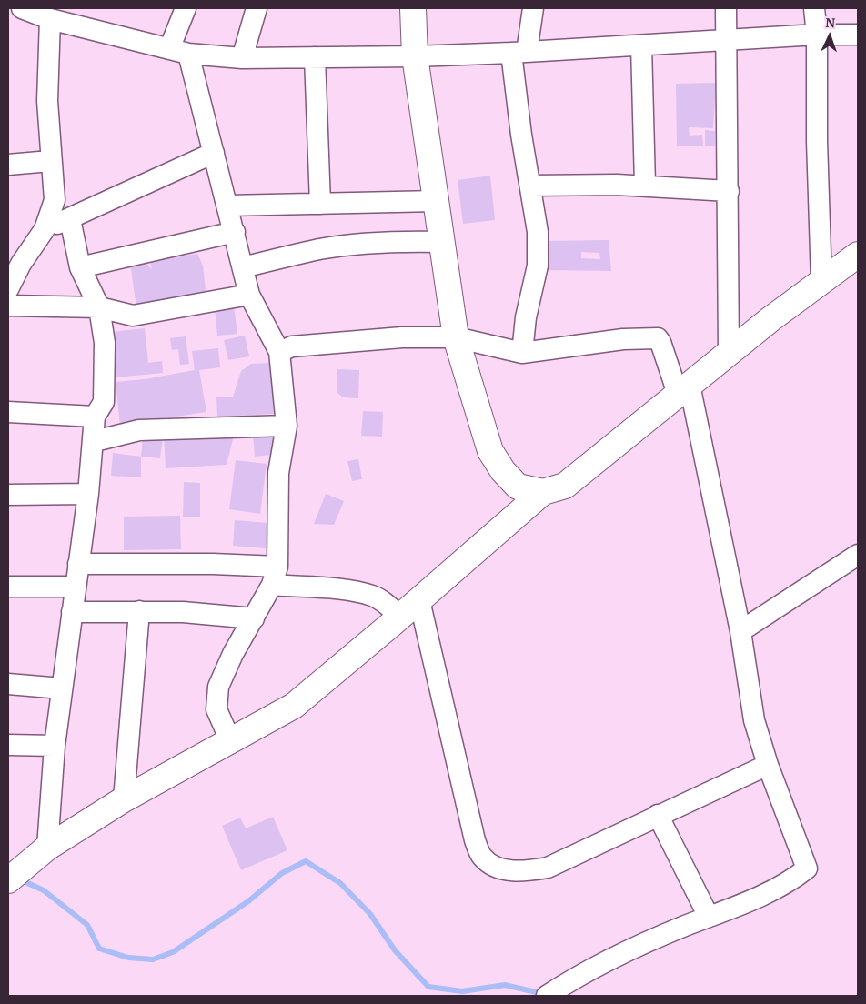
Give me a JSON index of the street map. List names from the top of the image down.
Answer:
{
  "north": "top"
}
